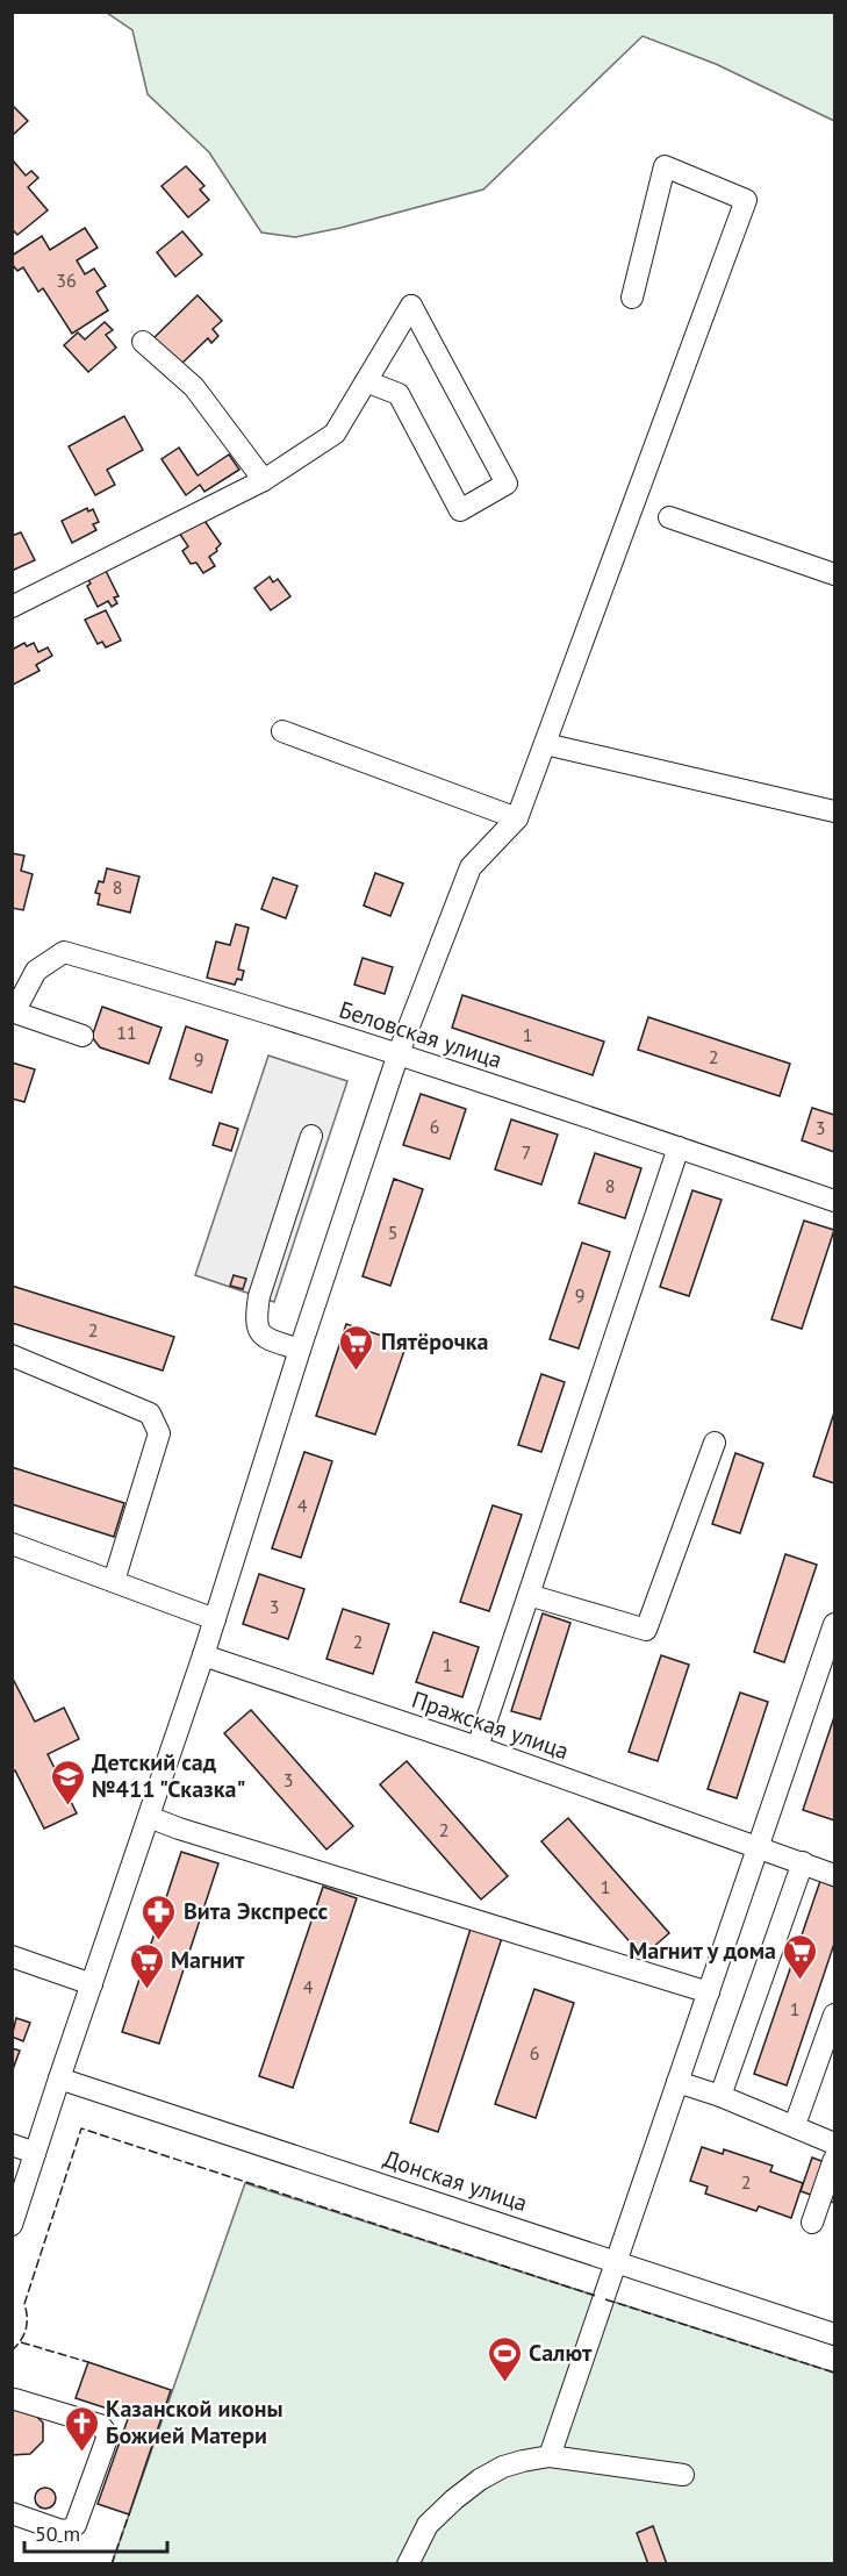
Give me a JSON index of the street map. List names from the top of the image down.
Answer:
{
  "streets": {
    "street": ["Беловская улица", "Пражская улица", "Донская улица"]
  },
  "places": {
    "supermarket": ["Пятёрочка", "Магнит у дома", "Магнит"],
    "school or university": ["Детский сад №411 \"Сказка\""],
    "pharmacy": ["Вита Экспресс"],
    "sports": ["Салют"],
    "church": ["Казанской иконы Божией Матери"]
  },
  "house_numbers": [
    "36",
    "8",
    "11",
    "1",
    "2",
    "9",
    "6",
    "3",
    "7",
    "8",
    "5",
    "9",
    "2",
    "4",
    "3",
    "2",
    "1",
    "3",
    "2",
    "1",
    "4",
    "1",
    "6",
    "2"
  ],
  "scale_bar": "50 m"
}
